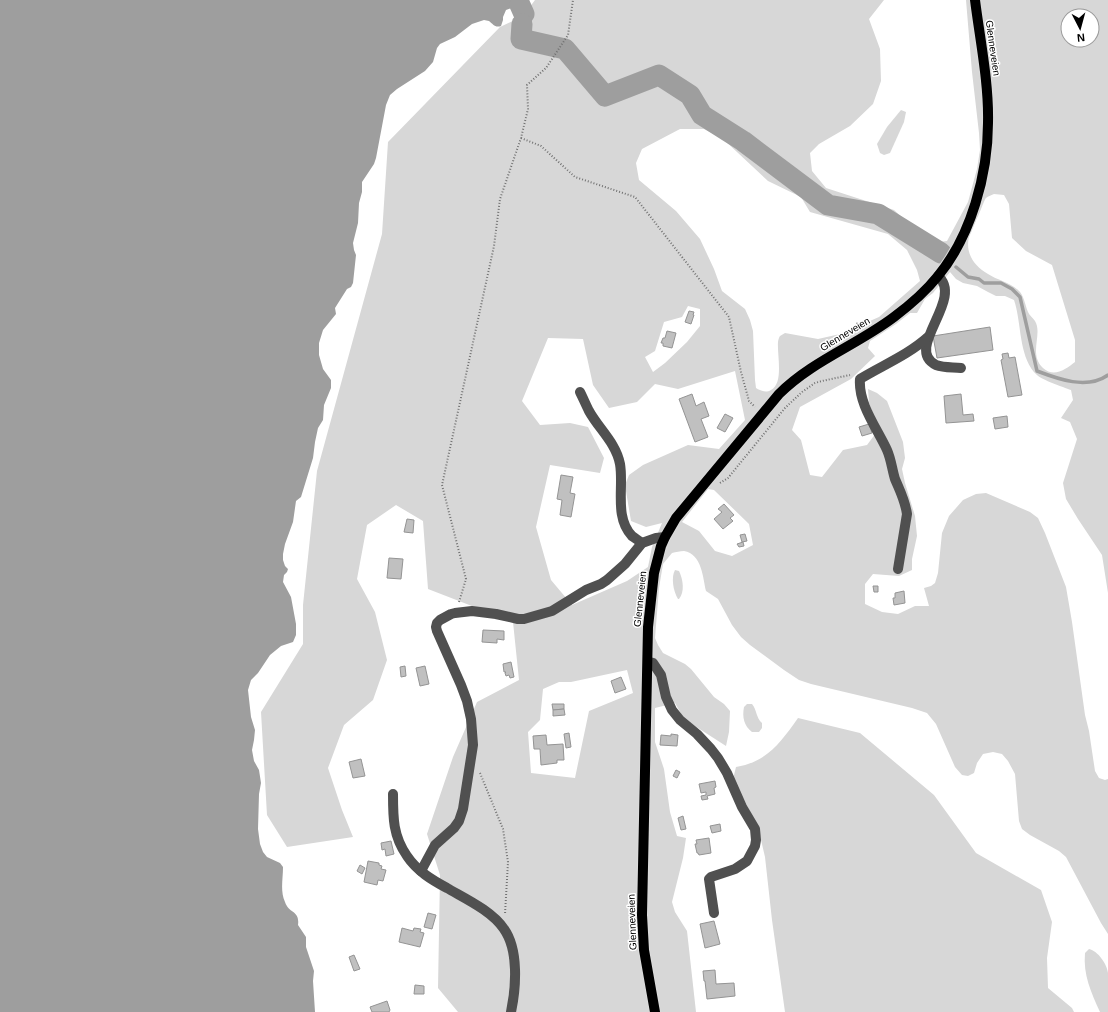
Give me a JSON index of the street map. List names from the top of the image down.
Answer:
{
  "streets": {
    "main road": ["Glenneveien"]
  },
  "north": "bottom"
}
